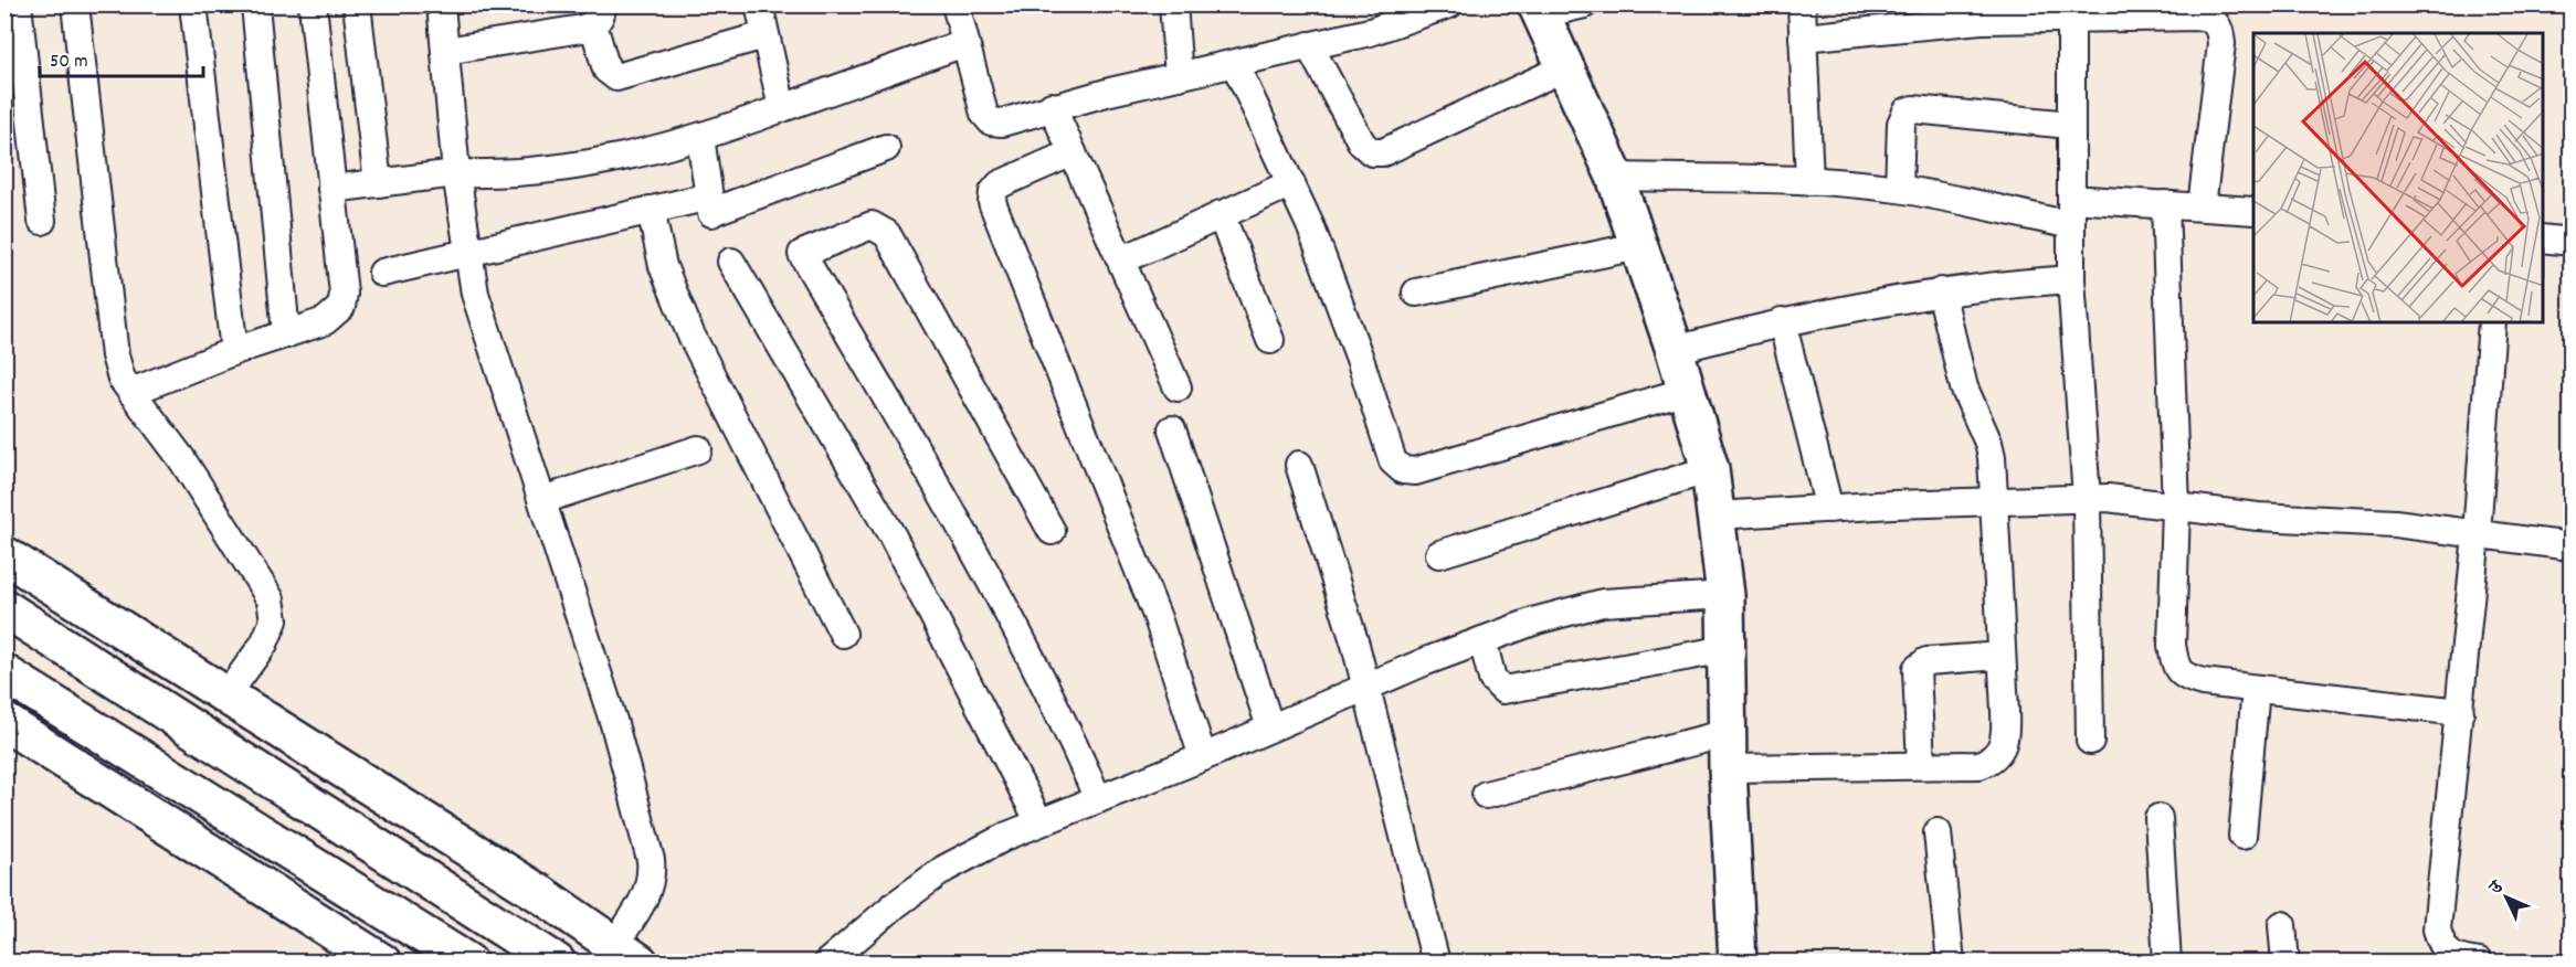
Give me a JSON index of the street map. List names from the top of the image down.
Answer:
{
  "scale_bar": "50 m",
  "north": "top left"
}
